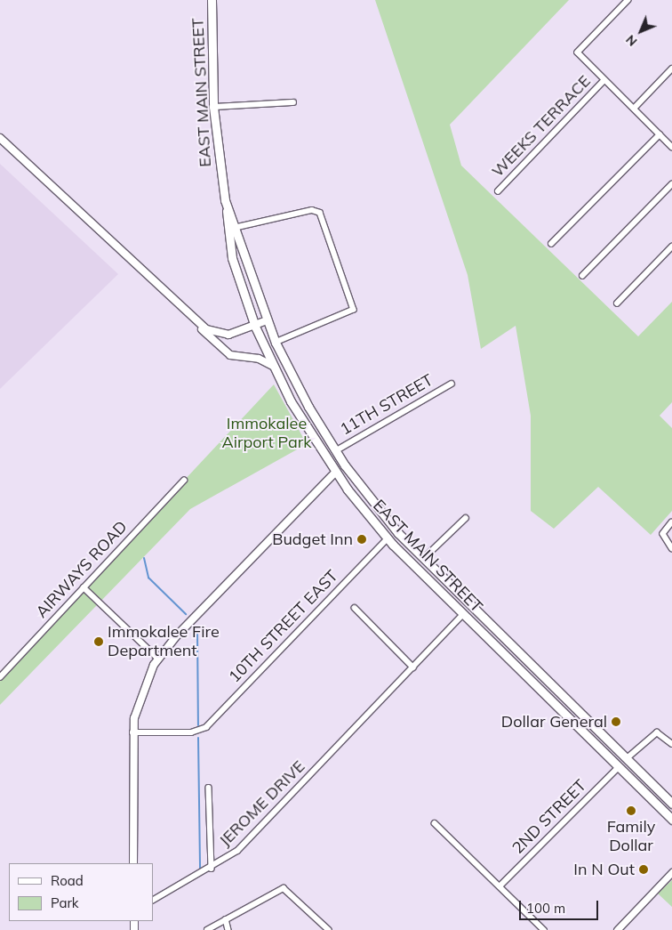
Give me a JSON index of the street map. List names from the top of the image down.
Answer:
{
  "streets": {
    "highway": ["EAST MAIN STREET"],
    "street": [
      "WEEKS TERRACE",
      "11TH STREET",
      "AIRWAYS ROAD",
      "10TH STREET EAST",
      "JEROME DRIVE",
      "2ND STREET"
    ]
  },
  "crossings": [
    ["EAST MAIN STREET", "11TH STREET"],
    ["EAST MAIN STREET", "10TH STREET EAST"],
    ["EAST MAIN STREET", "JEROME DRIVE"],
    ["EAST MAIN STREET", "2ND STREET"]
  ],
  "parks": ["Immokalee Airport Park"],
  "places": [
    "Budget Inn",
    "Immokalee Fire Department",
    "Dollar General",
    "Family Dollar",
    "In N Out"
  ],
  "legend": ["Road", "Park"],
  "scale_bar": "100 m",
  "north": "bottom left"
}
